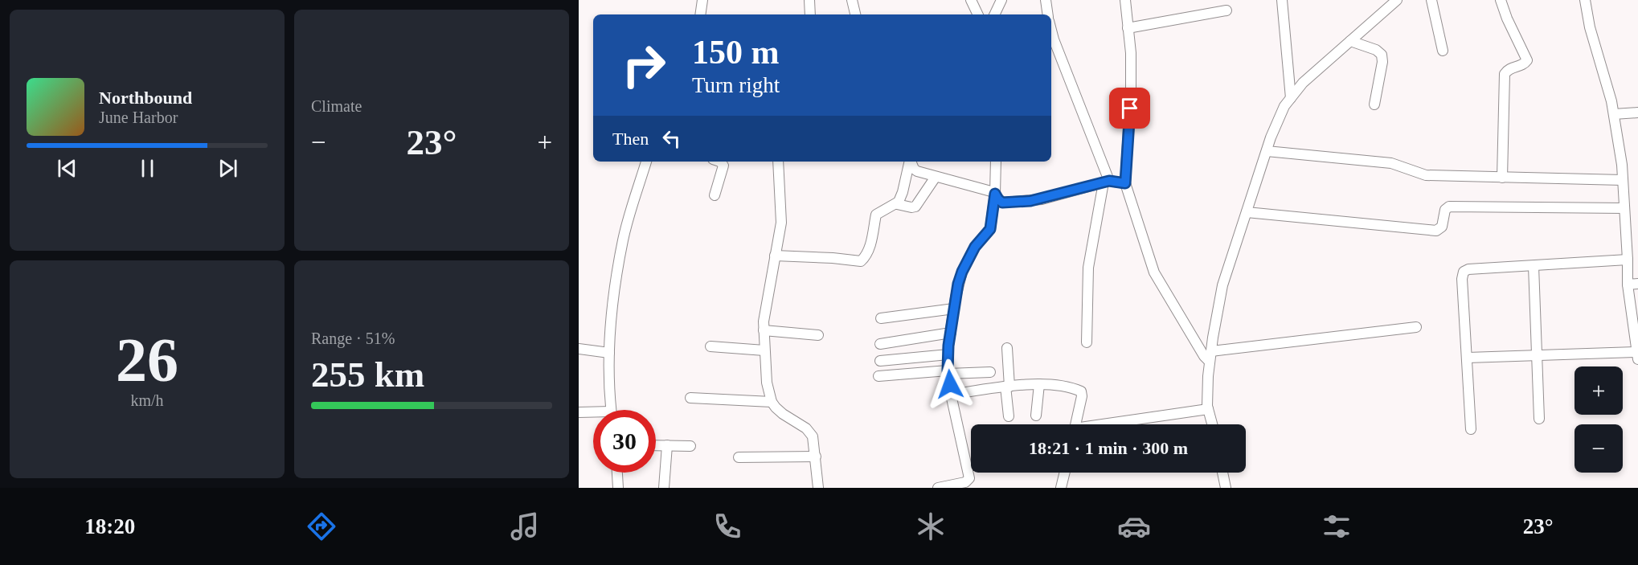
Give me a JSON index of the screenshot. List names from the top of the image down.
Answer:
{
  "page": {
    "tile": [
      "Climate",
      ["26", "km/h"],
      ["Range · 51%", "255 km"]
    ],
    "turn": ["150 m", "Turn right"],
    "song": ["Northbound", "June Harbor"],
    "then": "Then",
    "heat": ["−", "23°", "+"],
    "map_buttons": ["+", "−"],
    "limit": "30",
    "trip": "18:21 · 1 min · 300 m",
    "tabs": ["18:20", "23°"]
  }
}
